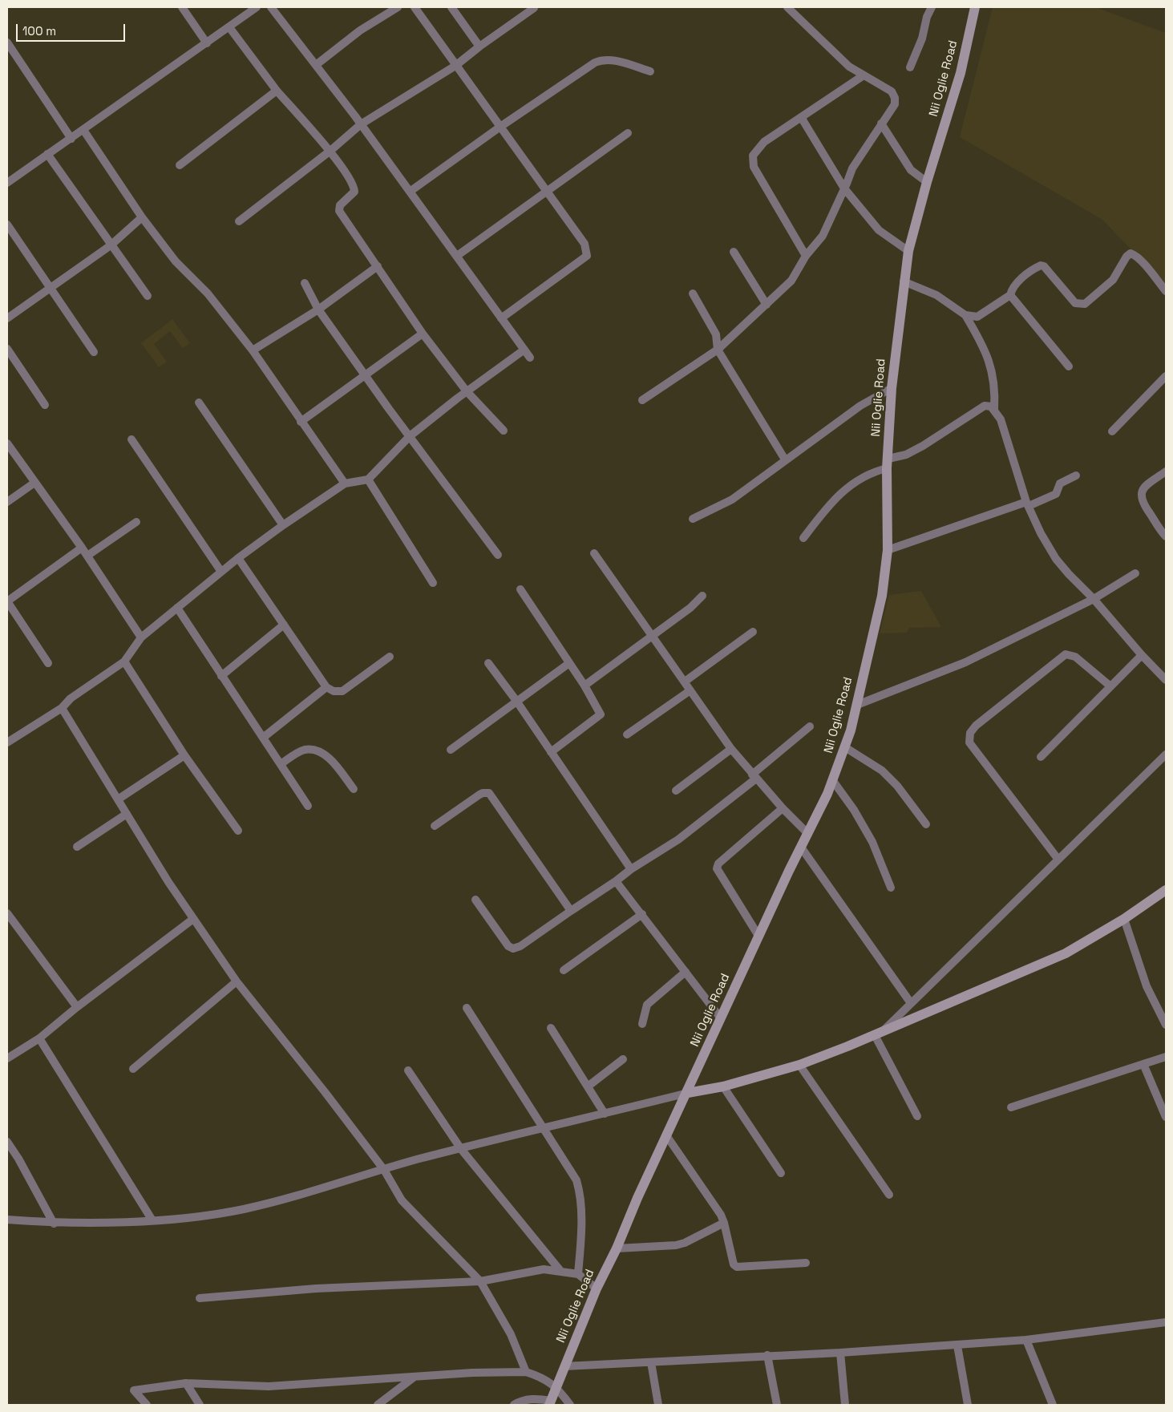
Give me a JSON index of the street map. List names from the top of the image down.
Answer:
{
  "streets": {
    "street": ["Nii Oglie Road"]
  },
  "scale_bar": "100 m"
}
